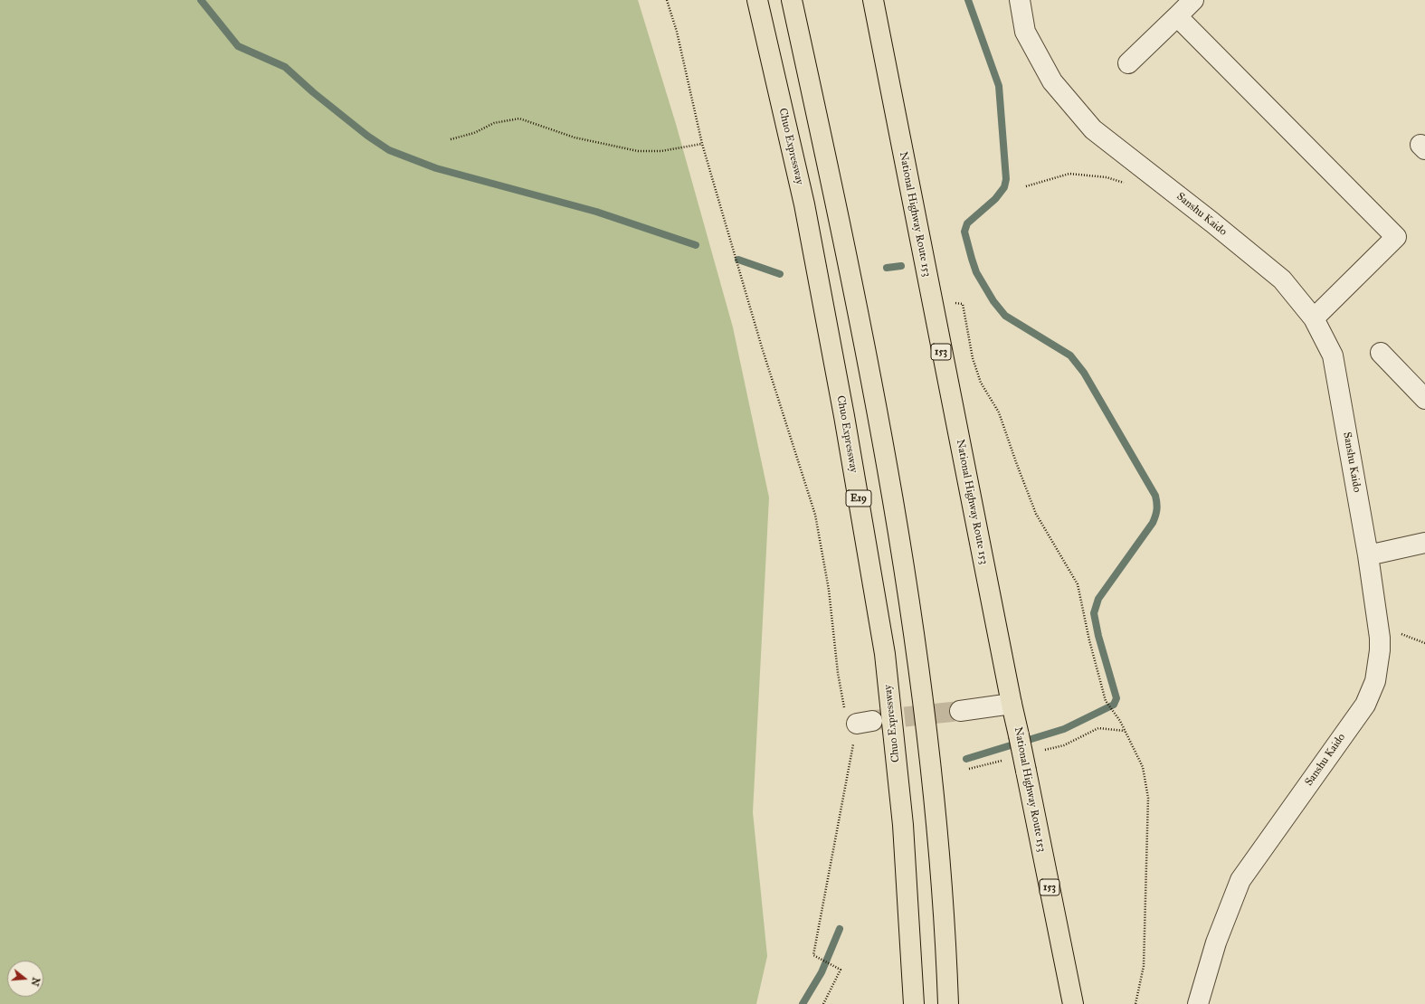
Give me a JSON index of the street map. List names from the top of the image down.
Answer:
{
  "streets": {
    "highway": [
      "Chuo Expressway",
      "National Highway Route 153",
      "153",
      "E19"
    ],
    "street": ["Sanshu Kaido"]
  },
  "north": "right"
}
